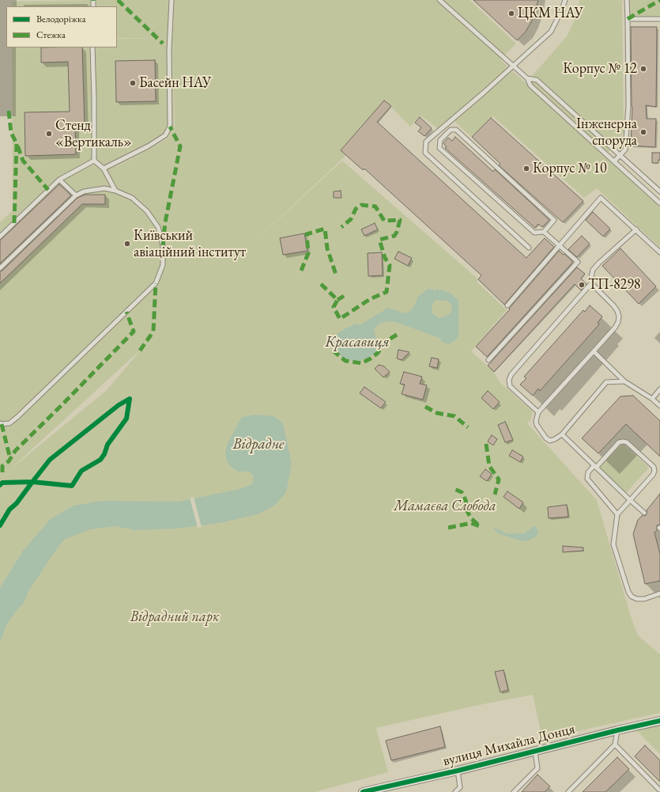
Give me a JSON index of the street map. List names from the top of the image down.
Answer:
{
  "streets": {
    "street": ["вулиця Михайла Донця"]
  },
  "water": ["Красавиця", "Відрадне"],
  "parks": ["Мамаєва Слобода", "Відрадний парк"],
  "places": [
    "ЦКМ НАУ",
    "Корпус № 12",
    "Басейн НАУ",
    "Інженерна споруда",
    "Стенд «Вертикаль»",
    "Корпус № 10",
    "Київський авіаційний інститут",
    "ТП-8298"
  ],
  "legend": ["Велодоріжка", "Стежка"]
}
